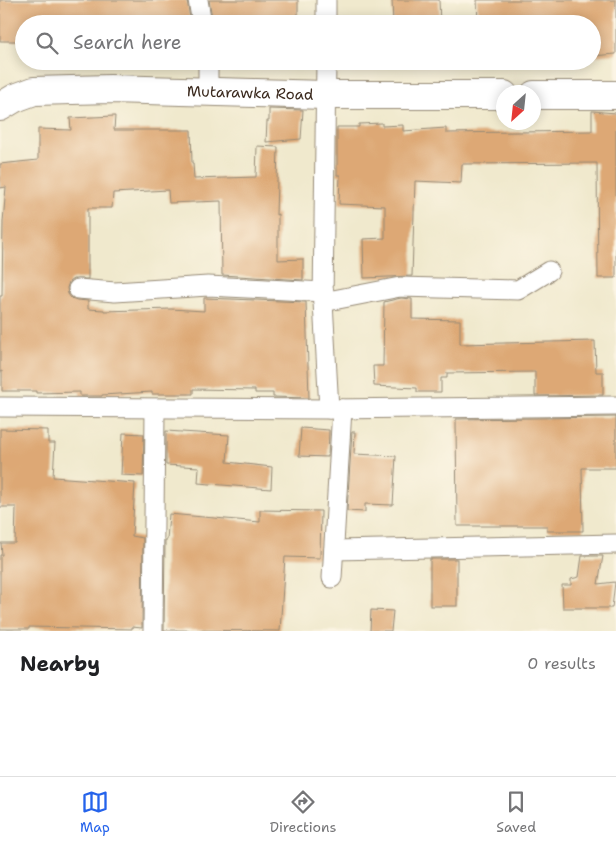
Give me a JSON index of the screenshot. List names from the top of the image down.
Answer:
{
  "streets": {
    "street": ["Mutarawka Road"]
  },
  "north": "bottom left",
  "page": {
    "search": "Search here",
    "heading": ["Nearby", "0 results"],
    "nav": ["Map", "Directions", "Saved"]
  }
}
